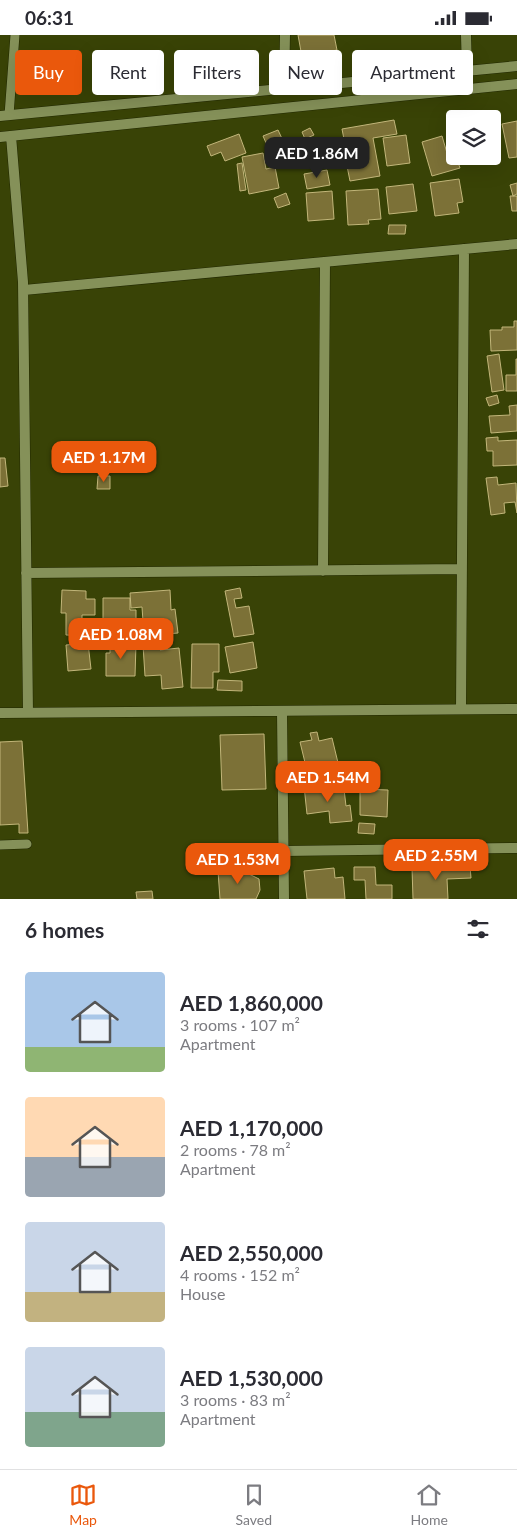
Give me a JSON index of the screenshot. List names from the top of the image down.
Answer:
{
  "page": {
    "status": "06:31",
    "chip": [
      "Buy",
      "Rent",
      "Filters",
      "New",
      "Apartment"
    ],
    "price": [
      "AED 1.86M",
      "AED 1.17M",
      "AED 1.08M",
      "AED 1.54M",
      "AED 2.55M",
      "AED 1.53M"
    ],
    "heading": "6 homes",
    "list": [
      {
        "name": "AED 1,860,000",
        "note": "3 rooms · 107 m² · Apartment"
      },
      {
        "name": "AED 1,170,000",
        "note": "2 rooms · 78 m² · Apartment"
      },
      {
        "name": "AED 2,550,000",
        "note": "4 rooms · 152 m² · House"
      },
      {
        "name": "AED 1,530,000",
        "note": "3 rooms · 83 m² · Apartment"
      }
    ],
    "tabs": ["Map", "Saved", "Home"]
  }
}
